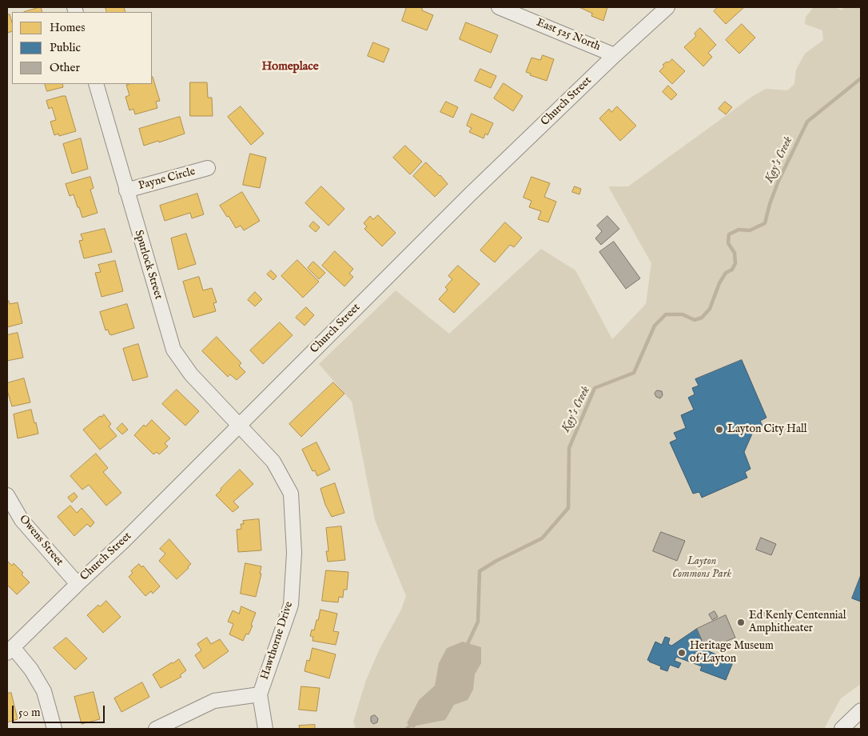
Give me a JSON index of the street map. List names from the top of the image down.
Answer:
{
  "streets": {
    "street": [
      "East 525 North",
      "Church Street",
      "Payne Circle",
      "Spurlock Street",
      "Owens Street",
      "Hawthorne Drive"
    ]
  },
  "crossings": [
    ["East 525 North", "Church Street"],
    ["Church Street", "Spurlock Street"],
    ["Church Street", "Owens Street"],
    ["Church Street", "Hawthorne Drive"],
    ["Payne Circle", "Spurlock Street"],
    ["Spurlock Street", "Hawthorne Drive"]
  ],
  "districts": ["Homeplace"],
  "water": ["Kay's Creek"],
  "parks": ["Layton Commons Park"],
  "places": ["Layton City Hall", "Ed Kenly Centennial Amphitheater", "Heritage Museum of Layton"],
  "legend": ["Homes", "Public", "Other"],
  "scale_bar": "50 m"
}
